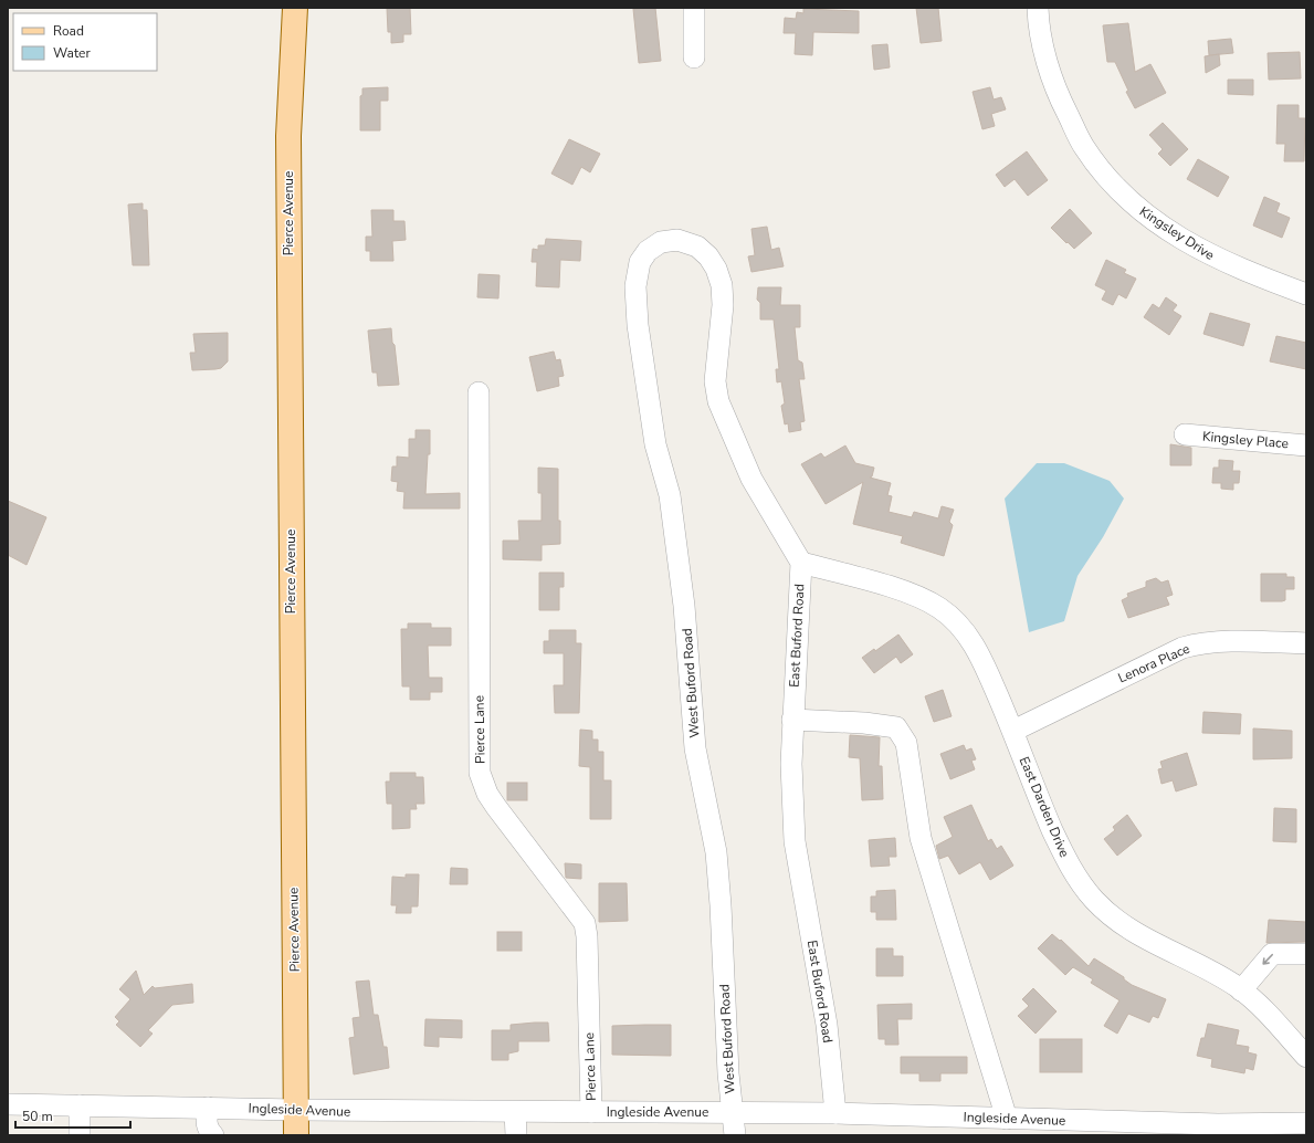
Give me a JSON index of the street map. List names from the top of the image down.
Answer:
{
  "streets": {
    "main road": ["Pierce Avenue"],
    "street": [
      "Kingsley Drive",
      "Kingsley Place",
      "East Buford Road",
      "Lenora Place",
      "West Buford Road",
      "Pierce Lane",
      "East Darden Drive",
      "Ingleside Avenue"
    ]
  },
  "crossings": [
    ["Pierce Avenue", "Ingleside Avenue"],
    ["East Buford Road", "West Buford Road"],
    ["East Buford Road", "East Darden Drive"],
    ["East Buford Road", "Ingleside Avenue"],
    ["Lenora Place", "East Darden Drive"],
    ["West Buford Road", "East Darden Drive"],
    ["West Buford Road", "Ingleside Avenue"],
    ["Pierce Lane", "Ingleside Avenue"]
  ],
  "legend": ["Road", "Water"],
  "scale_bar": "50 m"
}
